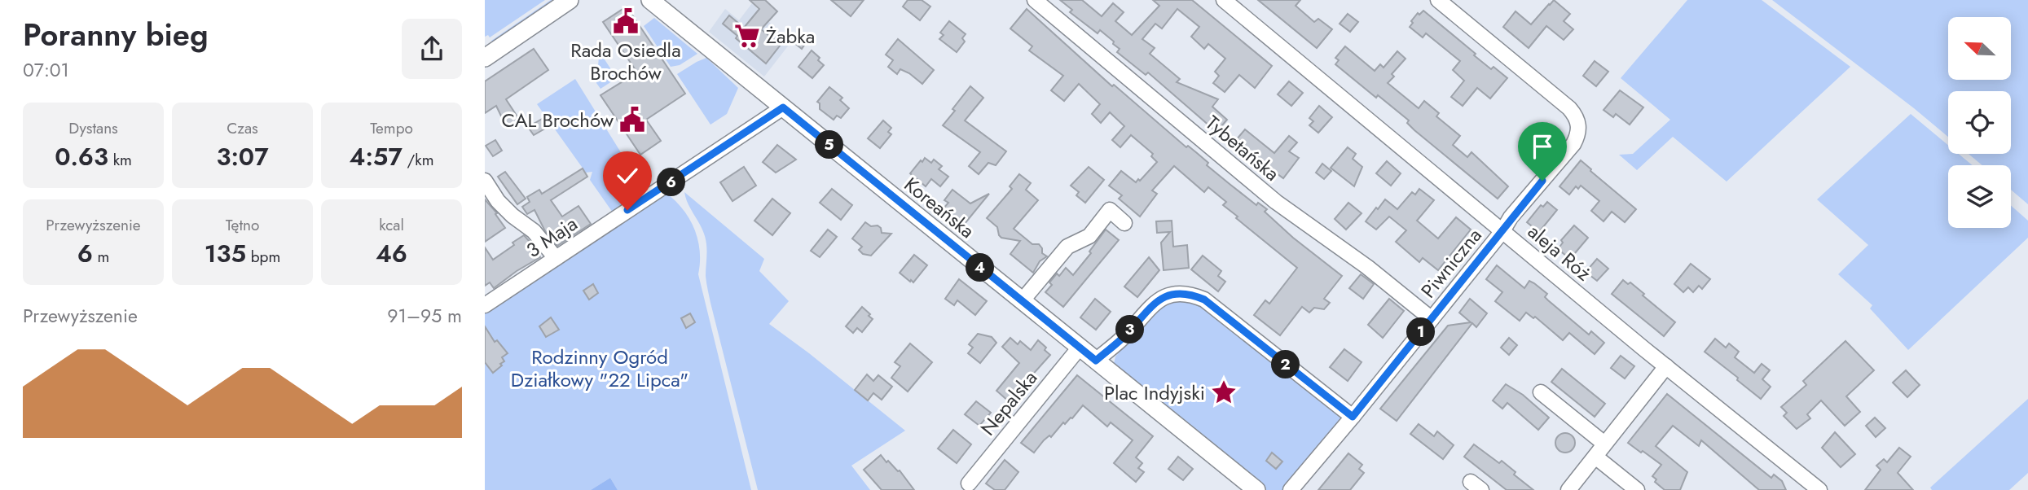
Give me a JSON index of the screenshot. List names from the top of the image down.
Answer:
{
  "streets": {
    "street": [
      "Tybetańska",
      "Koreańska",
      "3 Maja",
      "aleja Róż",
      "Piwniczna",
      "Nepalska"
    ]
  },
  "crossings": [
    ["Tybetańska", "Piwniczna"],
    ["Koreańska", "3 Maja"],
    ["Koreańska", "Nepalska"],
    ["aleja Róż", "Piwniczna"]
  ],
  "parks": ["Rodzinny Ogród Działkowy \"22 Lipca\""],
  "places": {
    "public building": ["Rada Osiedla Brochów", "CAL Brochów"],
    "supermarket": ["Żabka"],
    "place": ["Plac Indyjski"]
  },
  "north": "top left",
  "page": {
    "heading": ["Poranny bieg", "07:01"],
    "stats": [
      ["Dystans", "0.63 km"],
      ["Czas", "3:07"],
      ["Tempo", "4:57 /km"],
      ["Przewyższenie", "6 m"],
      ["Tętno", "135 bpm"],
      ["kcal", "46"]
    ],
    "pins": [
      "5",
      "6",
      "4",
      "3",
      "1",
      "2"
    ],
    "chart": ["Przewyższenie", "91–95 m"]
  }
}
